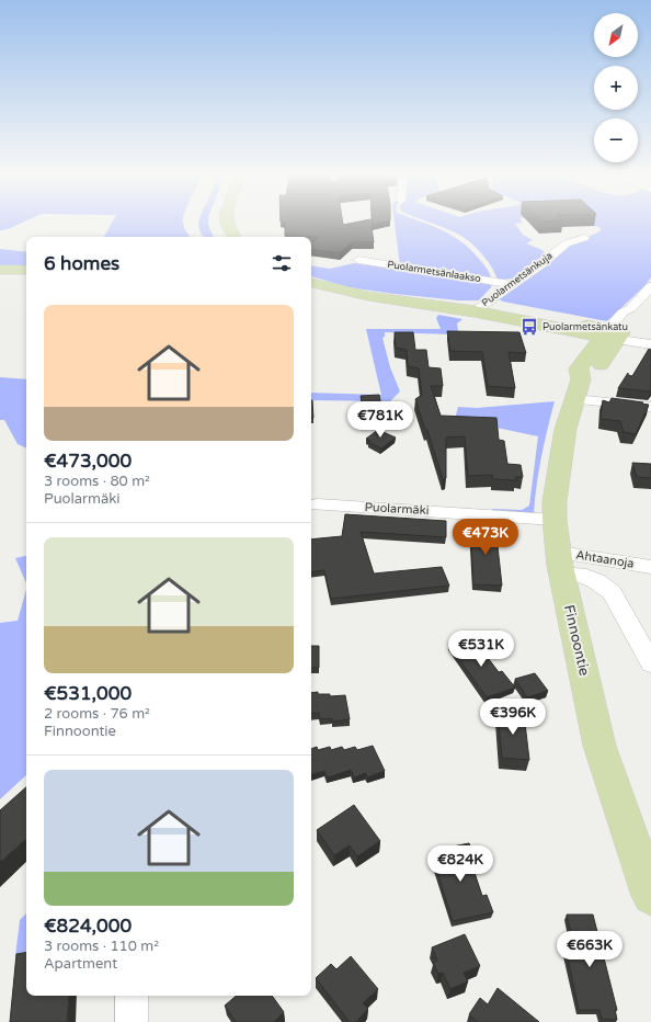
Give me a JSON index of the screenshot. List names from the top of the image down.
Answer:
{
  "streets": {
    "main road": ["Finnoontie"],
    "street": [
      "Puolarmetsänlaakso",
      "Puolarmetsänkuja",
      "Puolarmäki",
      "Ahtaanoja"
    ]
  },
  "crossings": [
    ["Puolarmetsänlaakso", "Puolarmetsänkuja"],
    ["Puolarmäki", "Finnoontie"],
    ["Ahtaanoja", "Finnoontie"]
  ],
  "places": {
    "bus stop": ["Puolarmetsänkatu"]
  },
  "north": "bottom left",
  "page": {
    "map_buttons": ["+", "−"],
    "heading": "6 homes",
    "list": [
      {
        "name": "€473,000",
        "note": "3 rooms · 80 m² · Puolarmäki"
      },
      {
        "name": "€531,000",
        "note": "2 rooms · 76 m² · Finnoontie"
      },
      {
        "name": "€824,000",
        "note": "3 rooms · 110 m² · Apartment"
      }
    ],
    "price": [
      "€781K",
      "€473K",
      "€531K",
      "€396K",
      "€824K",
      "€663K"
    ]
  }
}
